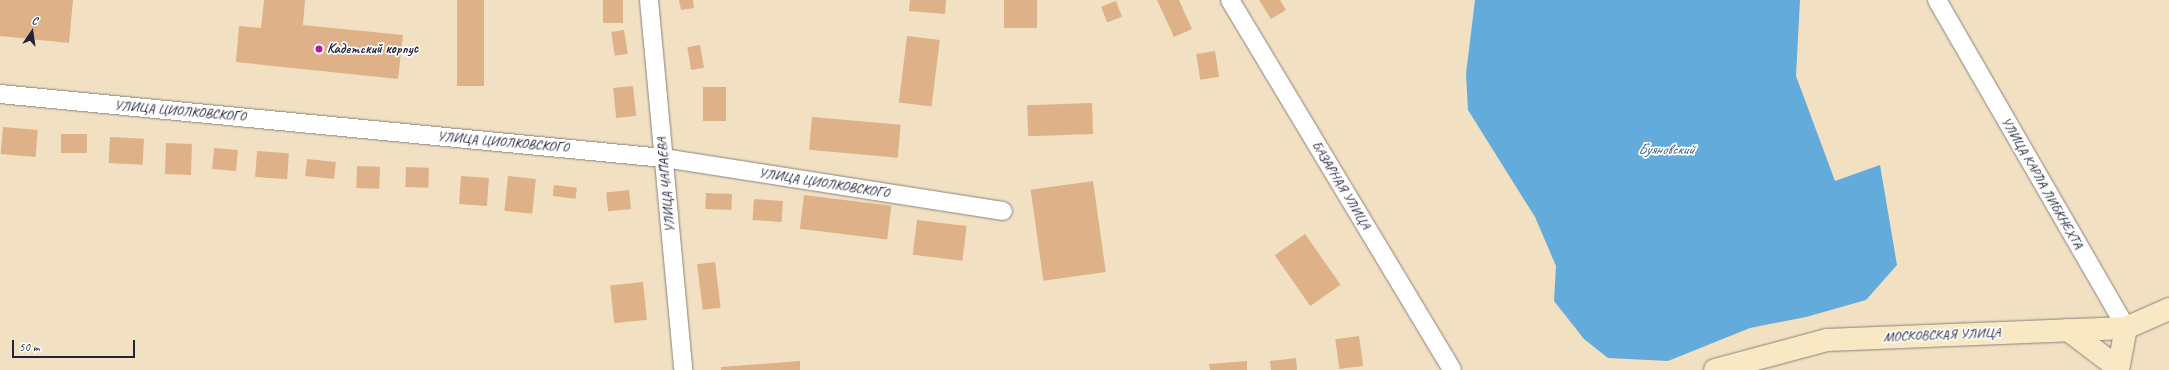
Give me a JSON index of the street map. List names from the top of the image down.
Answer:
{
  "streets": {
    "street": [
      "УЛИЦА ЦИОЛКОВСКОГО",
      "УЛИЦА КАРЛА ЛИБКНЕХТА",
      "УЛИЦА ЧАПАЕВА",
      "БАЗАРНАЯ УЛИЦА",
      "МОСКОВСКАЯ УЛИЦА"
    ]
  },
  "crossings": [
    ["УЛИЦА ЦИОЛКОВСКОГО", "УЛИЦА ЧАПАЕВА"],
    ["УЛИЦА КАРЛА ЛИБКНЕХТА", "МОСКОВСКАЯ УЛИЦА"]
  ],
  "water": ["Буяновский"],
  "places": ["Кадетский корпус"],
  "scale_bar": "50 m",
  "north": "top"
}
